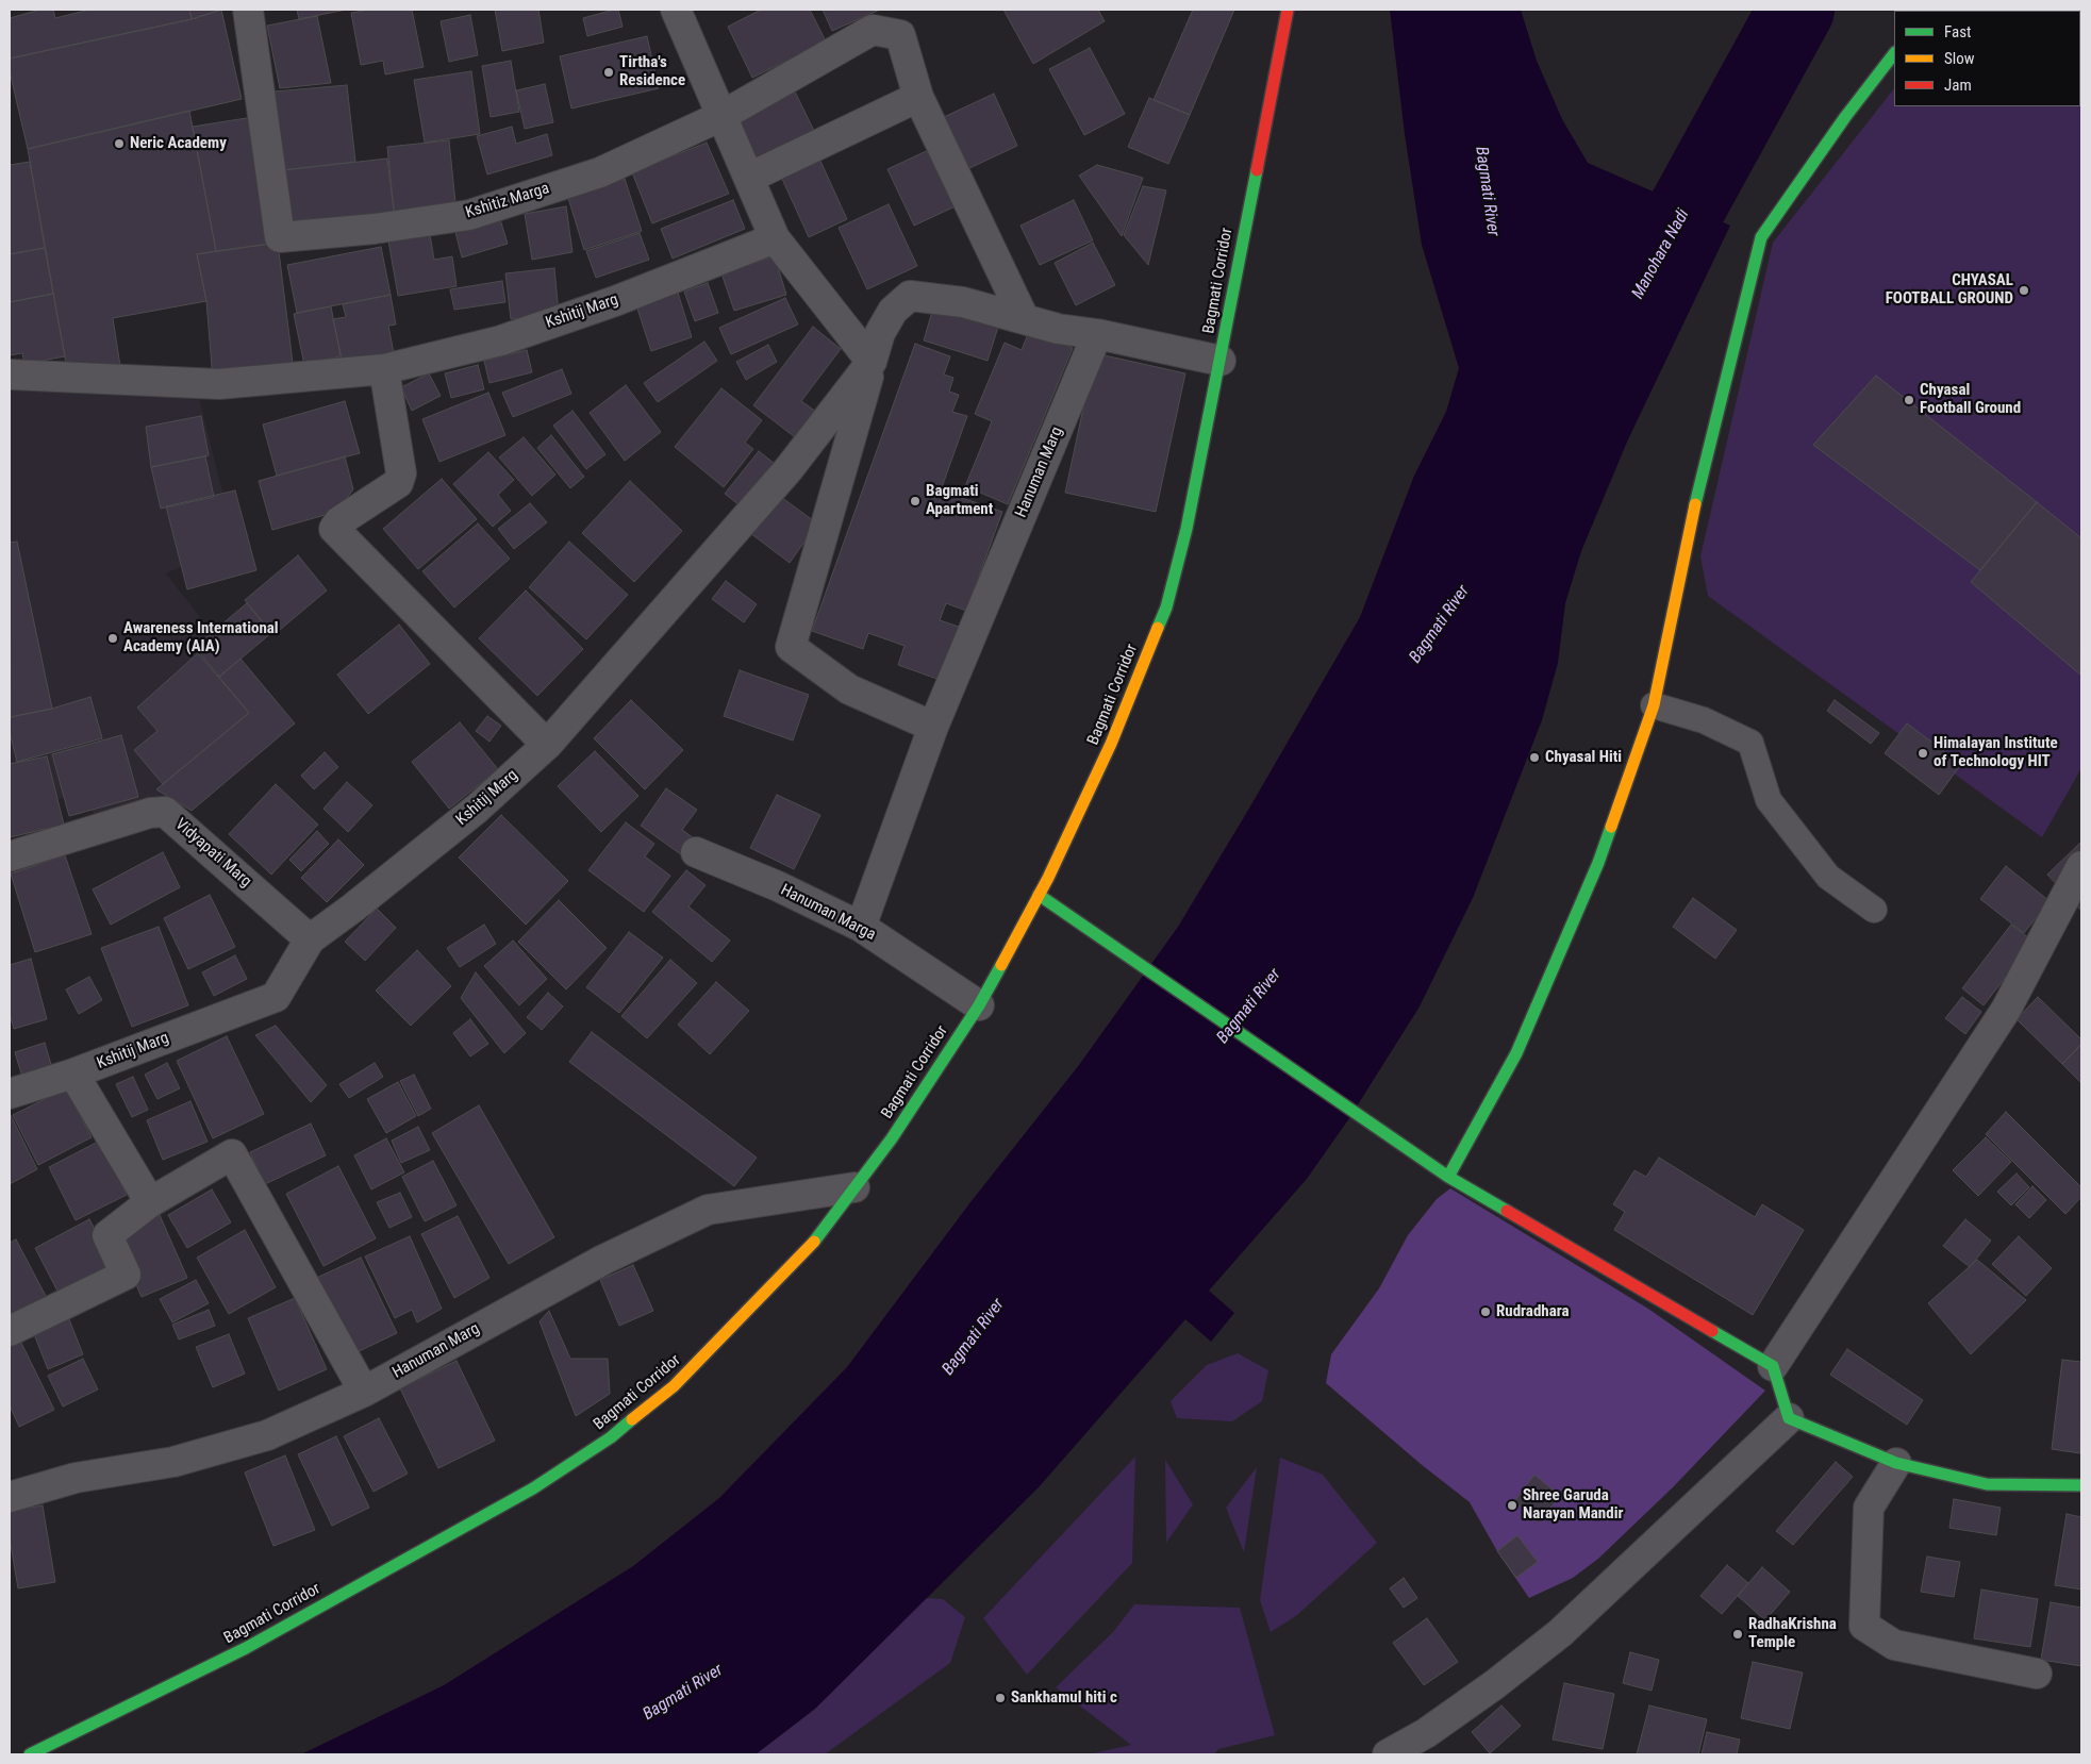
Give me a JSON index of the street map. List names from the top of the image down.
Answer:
{
  "streets": {
    "street": [
      "Kshitiz Marga",
      "Bagmati Corridor",
      "Kshitij Marg",
      "Hanuman Marg",
      "Vidyapati Marg",
      "Hanuman Marga"
    ]
  },
  "crossings": [
    ["Bagmati Corridor", "Hanuman Marg"],
    ["Bagmati Corridor", "Hanuman Marga"],
    ["Kshitij Marg", "Vidyapati Marg"],
    ["Hanuman Marg", "Hanuman Marga"]
  ],
  "water": ["Bagmati River", "Manohara Nadi"],
  "places": [
    "Tirtha's Residence",
    "Neric Academy",
    "CHYASAL FOOTBALL GROUND",
    "Chyasal Football Ground",
    "Bagmati Apartment",
    "Awareness International Academy (AIA)",
    "Himalayan Institute of Technology HIT",
    "Chyasal Hiti",
    "Rudradhara",
    "Shree Garuda Narayan Mandir",
    "RadhaKrishna Temple",
    "Sankhamul hiti c"
  ],
  "legend": ["Fast", "Slow", "Jam"]
}
